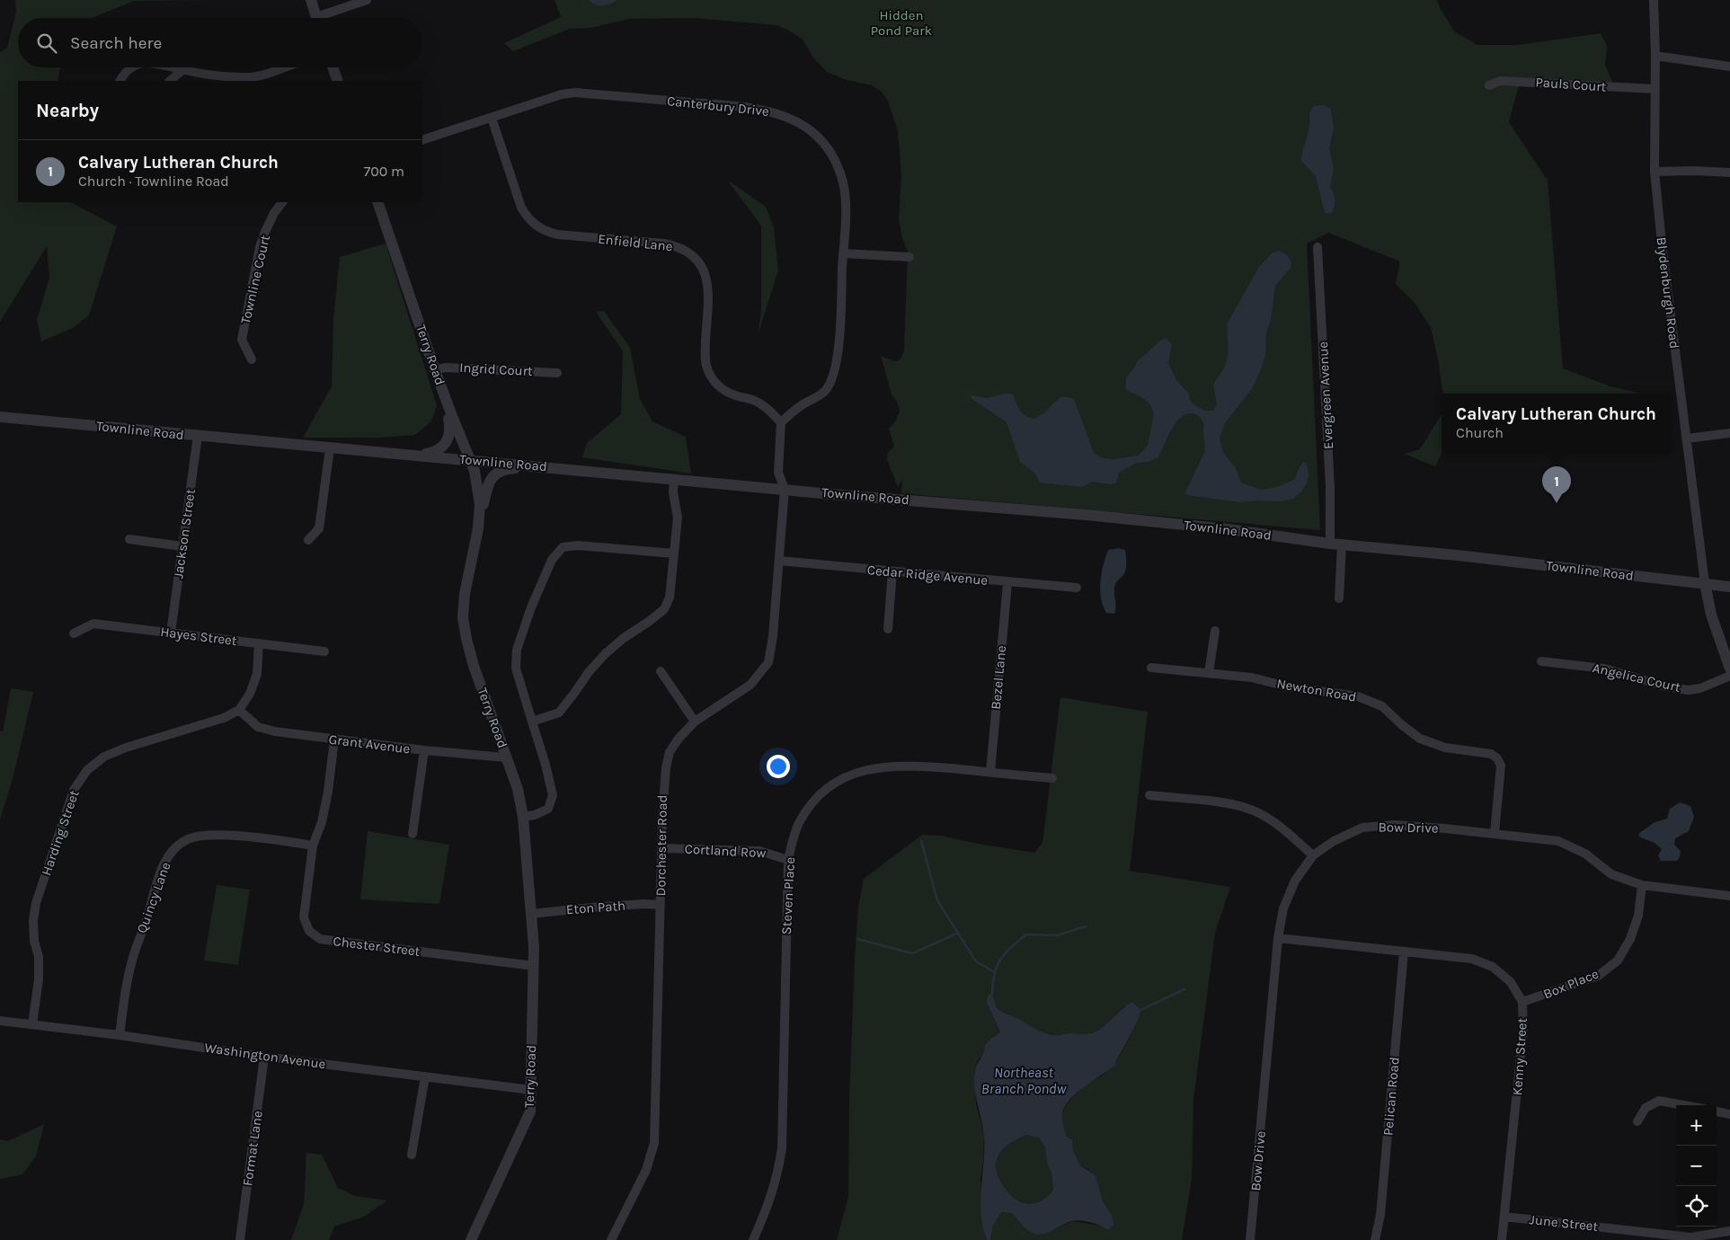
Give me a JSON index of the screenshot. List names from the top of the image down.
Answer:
{
  "streets": {
    "street": [
      "Pauls Court",
      "Canterbury Drive",
      "Enfield Lane",
      "Townline Court",
      "Blydenburgh Road",
      "Terry Road",
      "Ingrid Court",
      "Evergreen Avenue",
      "Townline Road",
      "Jackson Street",
      "Cedar Ridge Avenue",
      "Hayes Street",
      "Bezel Lane",
      "Angelica Court",
      "Newton Road",
      "Grant Avenue",
      "Bow Drive",
      "Harding Street",
      "Dorchester Road",
      "Cortland Row",
      "Steven Place",
      "Quincy Lane",
      "Eton Path",
      "Chester Street",
      "Box Place",
      "Washington Avenue",
      "Kenny Street",
      "Pelican Road",
      "Format Lane",
      "June Street"
    ]
  },
  "crossings": [
    ["Pauls Court", "Blydenburgh Road"],
    ["Canterbury Drive", "Enfield Lane"],
    ["Blydenburgh Road", "Townline Road"],
    ["Terry Road", "Ingrid Court"],
    ["Terry Road", "Townline Road"],
    ["Terry Road", "Grant Avenue"],
    ["Terry Road", "Eton Path"],
    ["Terry Road", "Chester Street"],
    ["Terry Road", "Washington Avenue"],
    ["Evergreen Avenue", "Townline Road"],
    ["Townline Road", "Jackson Street"],
    ["Townline Road", "Dorchester Road"],
    ["Jackson Street", "Hayes Street"],
    ["Cedar Ridge Avenue", "Bezel Lane"],
    ["Cedar Ridge Avenue", "Dorchester Road"],
    ["Bezel Lane", "Steven Place"],
    ["Newton Road", "Bow Drive"],
    ["Grant Avenue", "Harding Street"],
    ["Grant Avenue", "Chester Street"],
    ["Bow Drive", "Box Place"],
    ["Bow Drive", "Kenny Street"],
    ["Harding Street", "Washington Avenue"],
    ["Dorchester Road", "Cortland Row"],
    ["Dorchester Road", "Eton Path"],
    ["Cortland Row", "Steven Place"],
    ["Quincy Lane", "Chester Street"],
    ["Quincy Lane", "Washington Avenue"],
    ["Box Place", "Kenny Street"],
    ["Washington Avenue", "Format Lane"],
    ["Kenny Street", "Pelican Road"],
    ["Kenny Street", "June Street"]
  ],
  "water": ["Northeast Branch Pondw"],
  "parks": ["Hidden Pond Park"],
  "page": {
    "search": "Search here",
    "heading": "Nearby",
    "list": [
      {
        "mark": "1",
        "name": "Calvary Lutheran Church",
        "note": "Church · Townline Road",
        "value": "700 m"
      }
    ],
    "popup": ["Calvary Lutheran Church", "Church"],
    "pins": "1",
    "map_buttons": ["+", "−"]
  }
}
